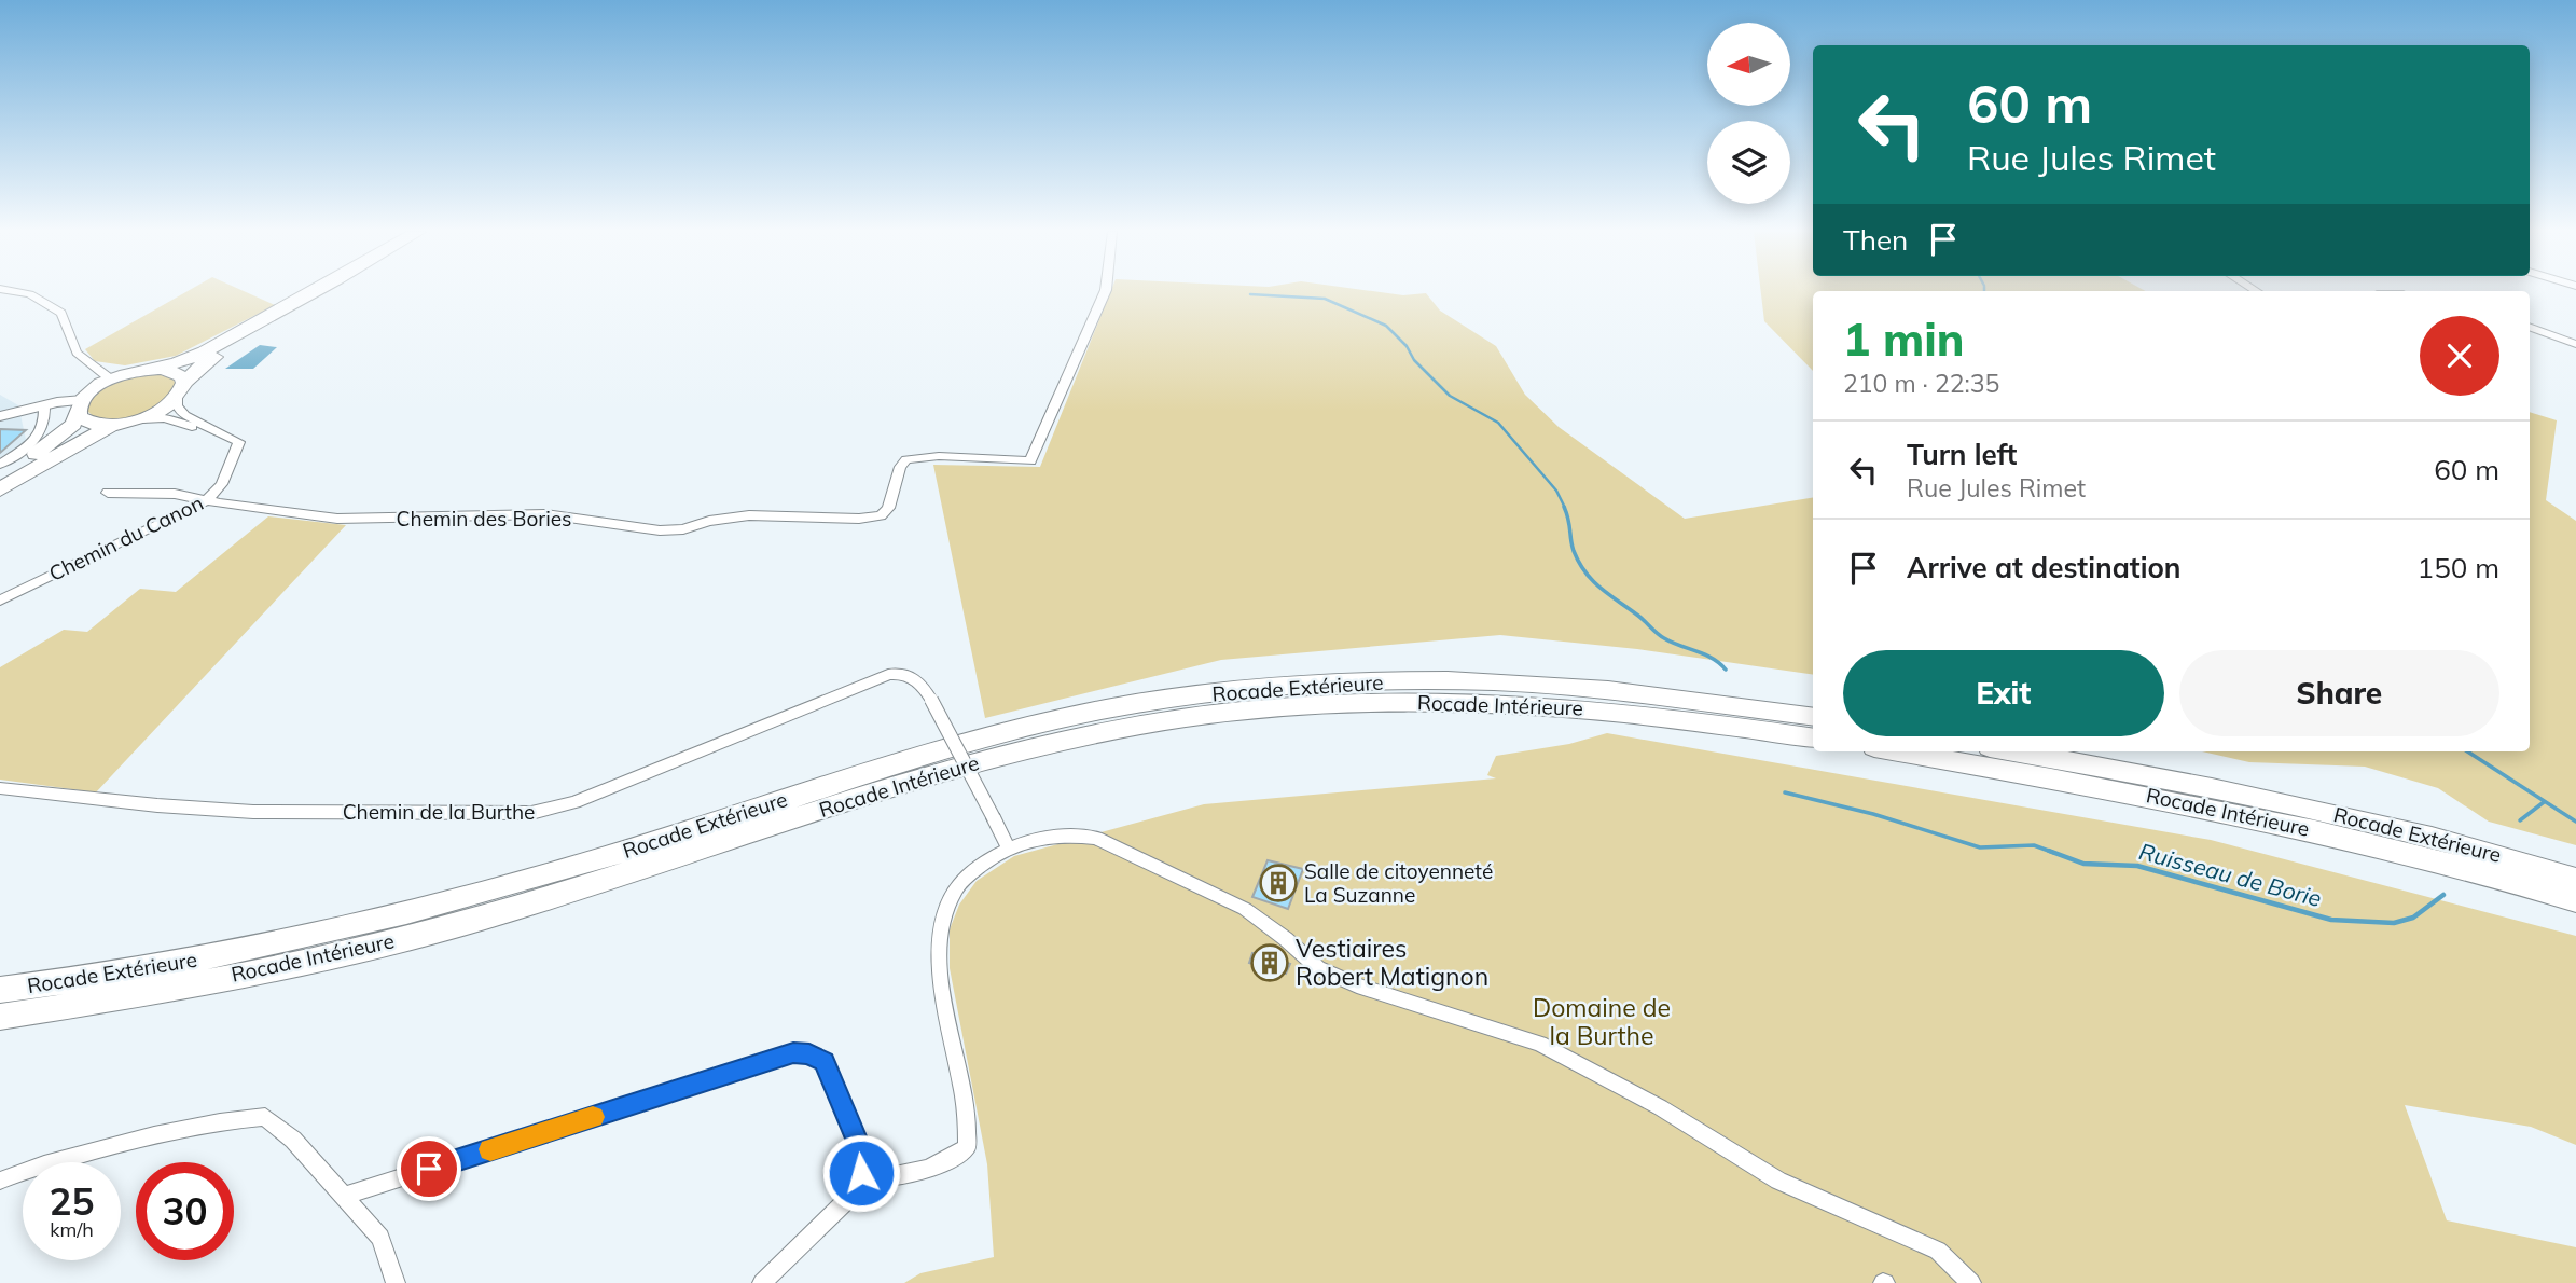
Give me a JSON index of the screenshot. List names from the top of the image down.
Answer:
{
  "streets": {
    "highway": ["Rocade Extérieure", "Rocade Intérieure"],
    "street": ["Chemin des Bories", "Chemin du Canon", "Chemin de la Burthe"]
  },
  "crossings": [
    ["Chemin des Bories", "Chemin du Canon"]
  ],
  "water": ["Ruisseau de Borie"],
  "parks": ["Domaine de la Burthe"],
  "places": {
    "building": ["Salle de citoyenneté La Suzanne", "Vestiaires Robert Matignon"]
  },
  "north": "left",
  "page": {
    "turn": ["60 m", "Rue Jules Rimet"],
    "then": "Then",
    "heading": ["1 min", "210 m · 22:35"],
    "list": [
      {
        "name": "Turn left",
        "note": "Rue Jules Rimet",
        "value": "60 m"
      },
      {
        "name": "Arrive at destination",
        "value": "150 m"
      }
    ],
    "buttons": ["Exit", "Share"],
    "speed": "25 km/h",
    "limit": "30"
  }
}
